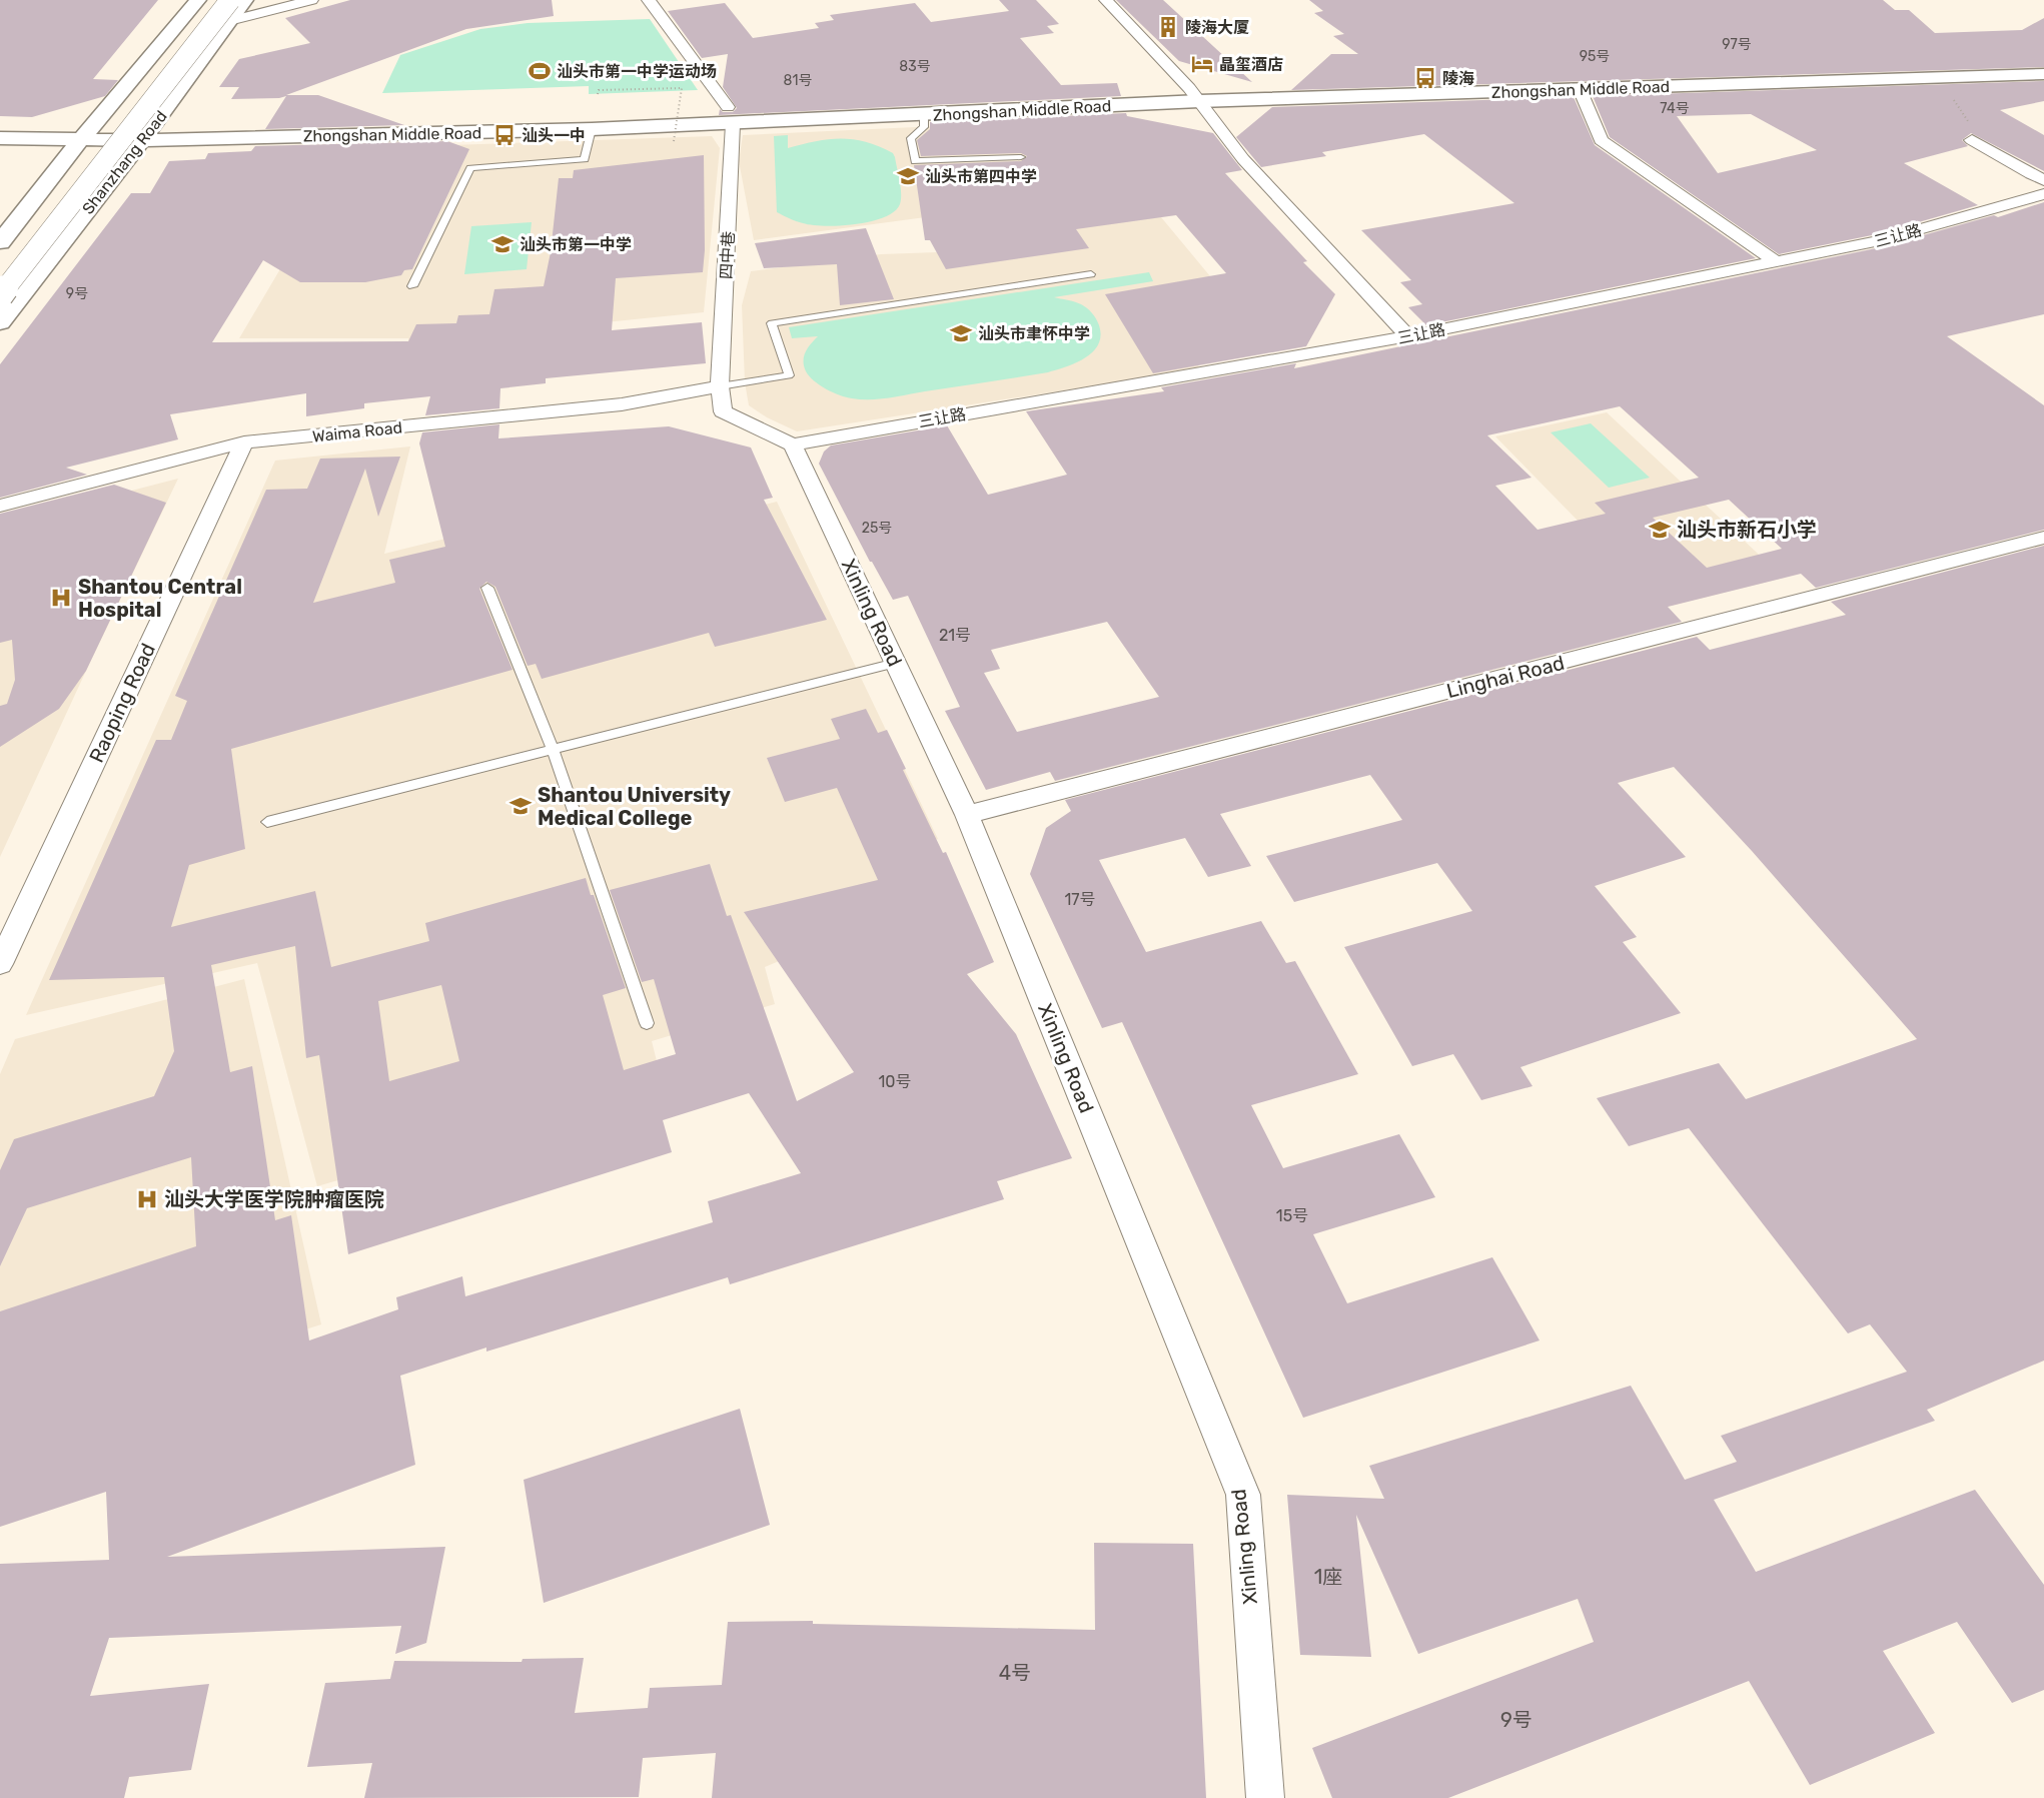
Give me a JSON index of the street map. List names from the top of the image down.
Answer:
{
  "streets": {
    "main road": ["Zhongshan Middle Road", "Shanzhang Road"],
    "street": [
      "三让路",
      "四中巷",
      "Waima Road",
      "Xinling Road",
      "Linghai Road",
      "Raoping Road"
    ]
  },
  "crossings": [
    ["Zhongshan Middle Road", "Shanzhang Road"],
    ["Zhongshan Middle Road", "四中巷"],
    ["三让路", "Xinling Road"],
    ["四中巷", "Waima Road"],
    ["Waima Road", "Raoping Road"],
    ["Xinling Road", "Linghai Road"]
  ],
  "places": {
    "building": ["陵海大厦"],
    "hotel": ["晶玺酒店"],
    "sports": ["汕头市第一中学运动场"],
    "bus stop": ["陵海", "汕头一中"],
    "school or university": [
      "汕头市第四中学",
      "汕头市第一中学",
      "汕头市聿怀中学",
      "汕头市新石小学",
      "Shantou University Medical College"
    ],
    "hospital": ["Shantou Central Hospital", "汕头大学医学院肿瘤医院"]
  },
  "house_numbers": [
    "97号",
    "95号",
    "83号",
    "81号",
    "74号",
    "9号",
    "25号",
    "21号",
    "17号",
    "10号",
    "15号",
    "1座",
    "4号",
    "9号"
  ]
}
